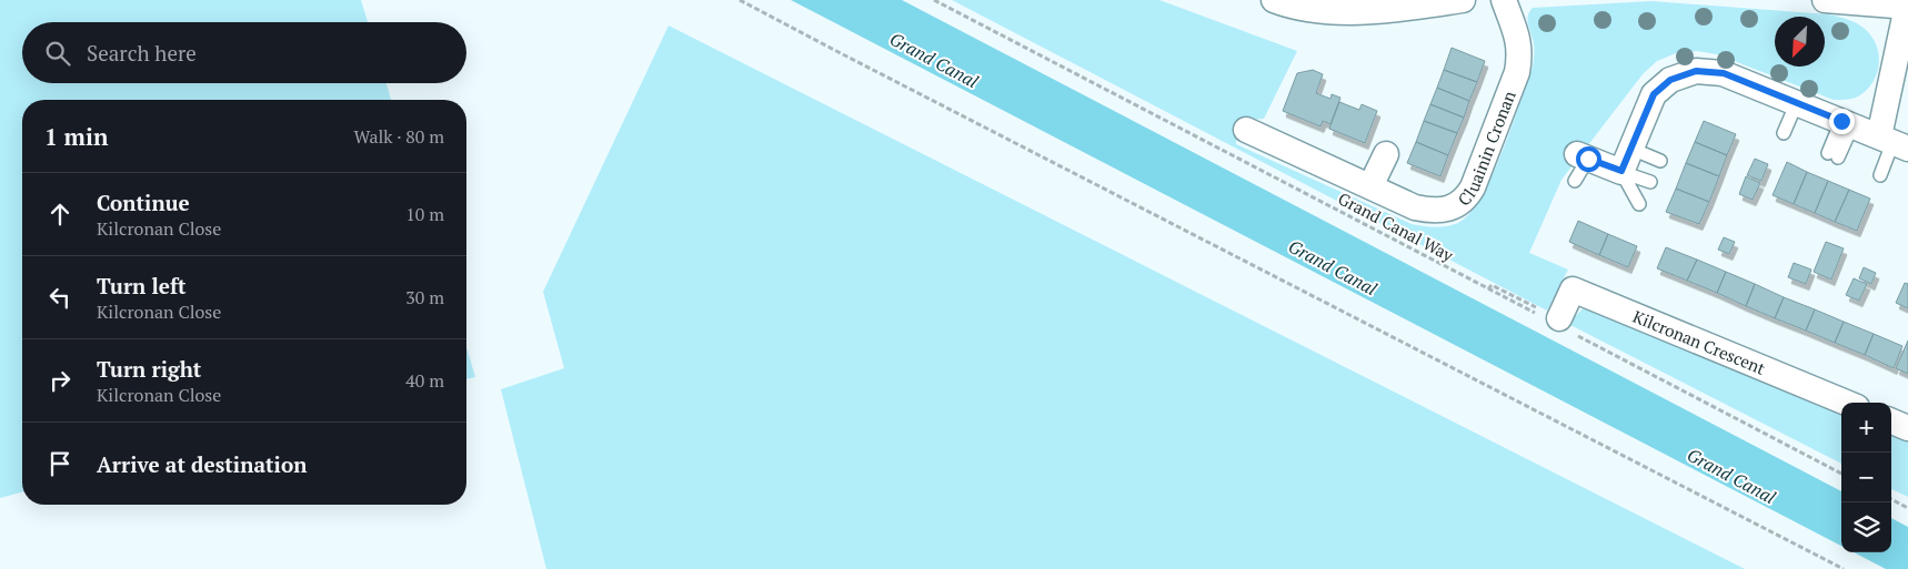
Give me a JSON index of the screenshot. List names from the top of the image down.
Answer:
{
  "streets": {
    "street": ["Cluainin Cronan", "Kilcronan Crescent"],
    "path": ["Grand Canal Way"]
  },
  "crossings": [
    ["Grand Canal Way", "Kilcronan Crescent"]
  ],
  "water": ["Grand Canal"],
  "north": "bottom left",
  "page": {
    "search": "Search here",
    "heading": ["1 min", "Walk · 80 m"],
    "list": [
      ["Continue", "Kilcronan Close", "10 m"],
      ["Turn left", "Kilcronan Close", "30 m"],
      ["Turn right", "Kilcronan Close", "40 m"],
      "Arrive at destination"
    ],
    "map_buttons": ["+", "−"]
  }
}
